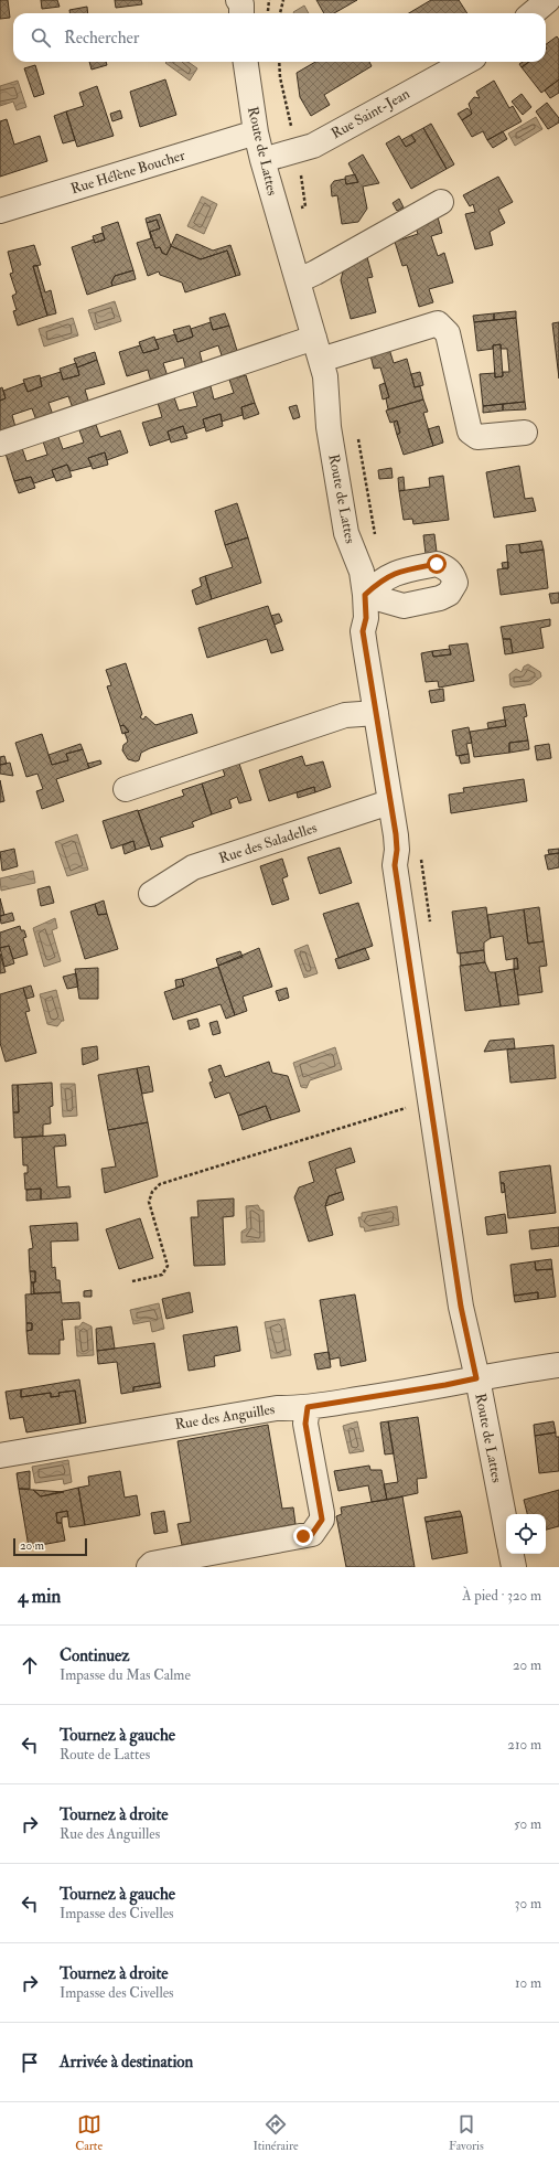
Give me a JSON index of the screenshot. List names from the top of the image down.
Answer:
{
  "streets": {
    "street": [
      "Rue Saint-Jean",
      "Route de Lattes",
      "Rue Hélène Boucher",
      "Rue des Saladelles",
      "Rue des Anguilles"
    ]
  },
  "crossings": [
    ["Rue Saint-Jean", "Route de Lattes"],
    ["Route de Lattes", "Rue Hélène Boucher"],
    ["Route de Lattes", "Rue des Saladelles"],
    ["Route de Lattes", "Rue des Anguilles"]
  ],
  "scale_bar": "20 m",
  "page": {
    "search": "Rechercher",
    "scale": "20 m",
    "heading": ["4 min", "À pied · 320 m"],
    "list": [
      ["Continuez", "Impasse du Mas Calme", "20 m"],
      ["Tournez à gauche", "Route de Lattes", "210 m"],
      ["Tournez à droite", "Rue des Anguilles", "50 m"],
      ["Tournez à gauche", "Impasse des Civelles", "30 m"],
      ["Tournez à droite", "Impasse des Civelles", "10 m"],
      "Arrivée à destination"
    ],
    "nav": ["Carte", "Itinéraire", "Favoris"]
  }
}
